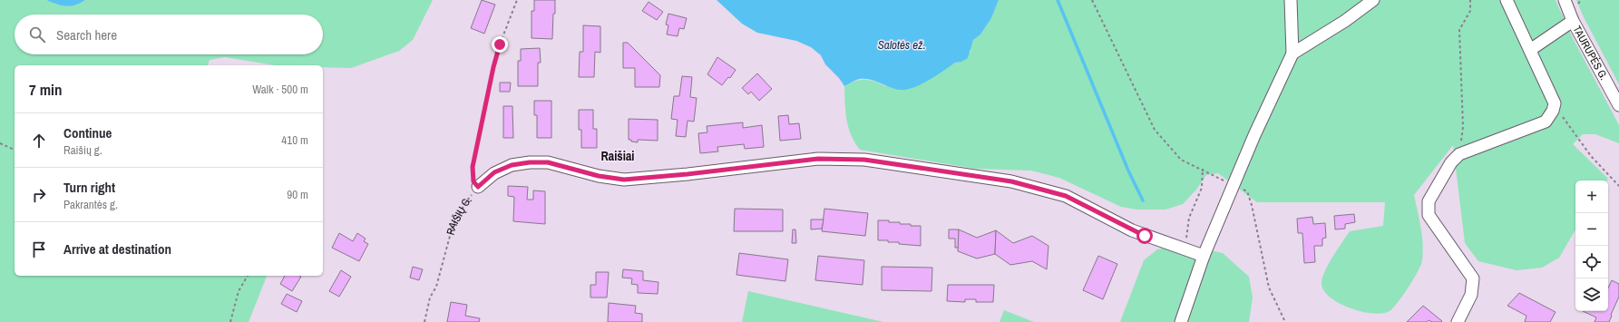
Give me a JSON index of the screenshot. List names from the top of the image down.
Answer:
{
  "streets": {
    "street": ["TAURUPĖS G.", "RAIŠIŲ G."]
  },
  "districts": ["Raišiai"],
  "water": ["Salotės ež."],
  "page": {
    "search": "Search here",
    "heading": ["7 min", "Walk · 500 m"],
    "list": [
      ["Continue", "Raišių g.", "410 m"],
      ["Turn right", "Pakrantės g.", "90 m"],
      "Arrive at destination"
    ],
    "map_buttons": ["+", "−"]
  }
}
